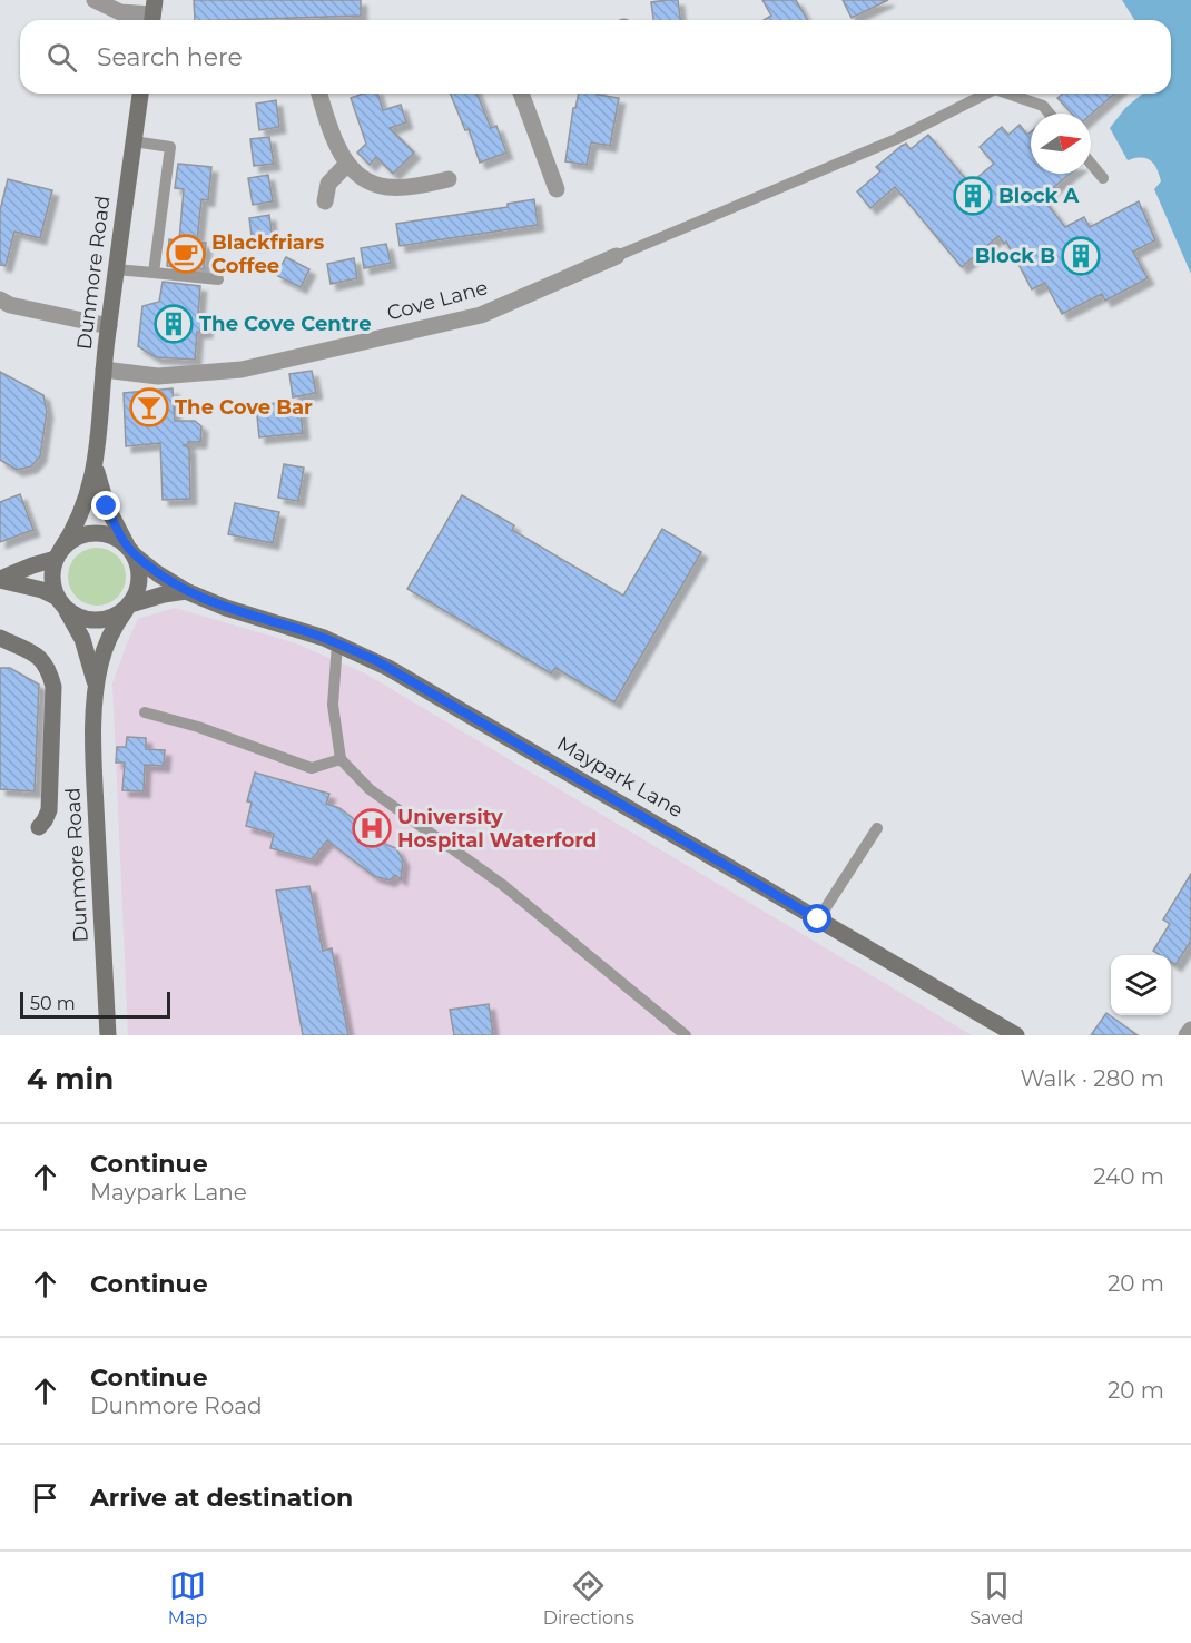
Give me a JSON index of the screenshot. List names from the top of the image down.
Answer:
{
  "streets": {
    "street": ["Dunmore Road", "Cove Lane", "Maypark Lane"]
  },
  "crossings": [
    ["Dunmore Road", "Cove Lane"],
    ["Dunmore Road", "Maypark Lane"]
  ],
  "places": {
    "building": ["Block A", "Block B", "The Cove Centre"],
    "cafe": ["Blackfriars Coffee"],
    "bar": ["The Cove Bar"],
    "hospital": ["University Hospital Waterford"]
  },
  "scale_bar": "50 m",
  "north": "right",
  "page": {
    "search": "Search here",
    "scale": "50 m",
    "heading": ["4 min", "Walk · 280 m"],
    "list": [
      ["Continue", "Maypark Lane", "240 m"],
      ["Continue", "20 m"],
      ["Continue", "Dunmore Road", "20 m"],
      "Arrive at destination"
    ],
    "nav": ["Map", "Directions", "Saved"]
  }
}
